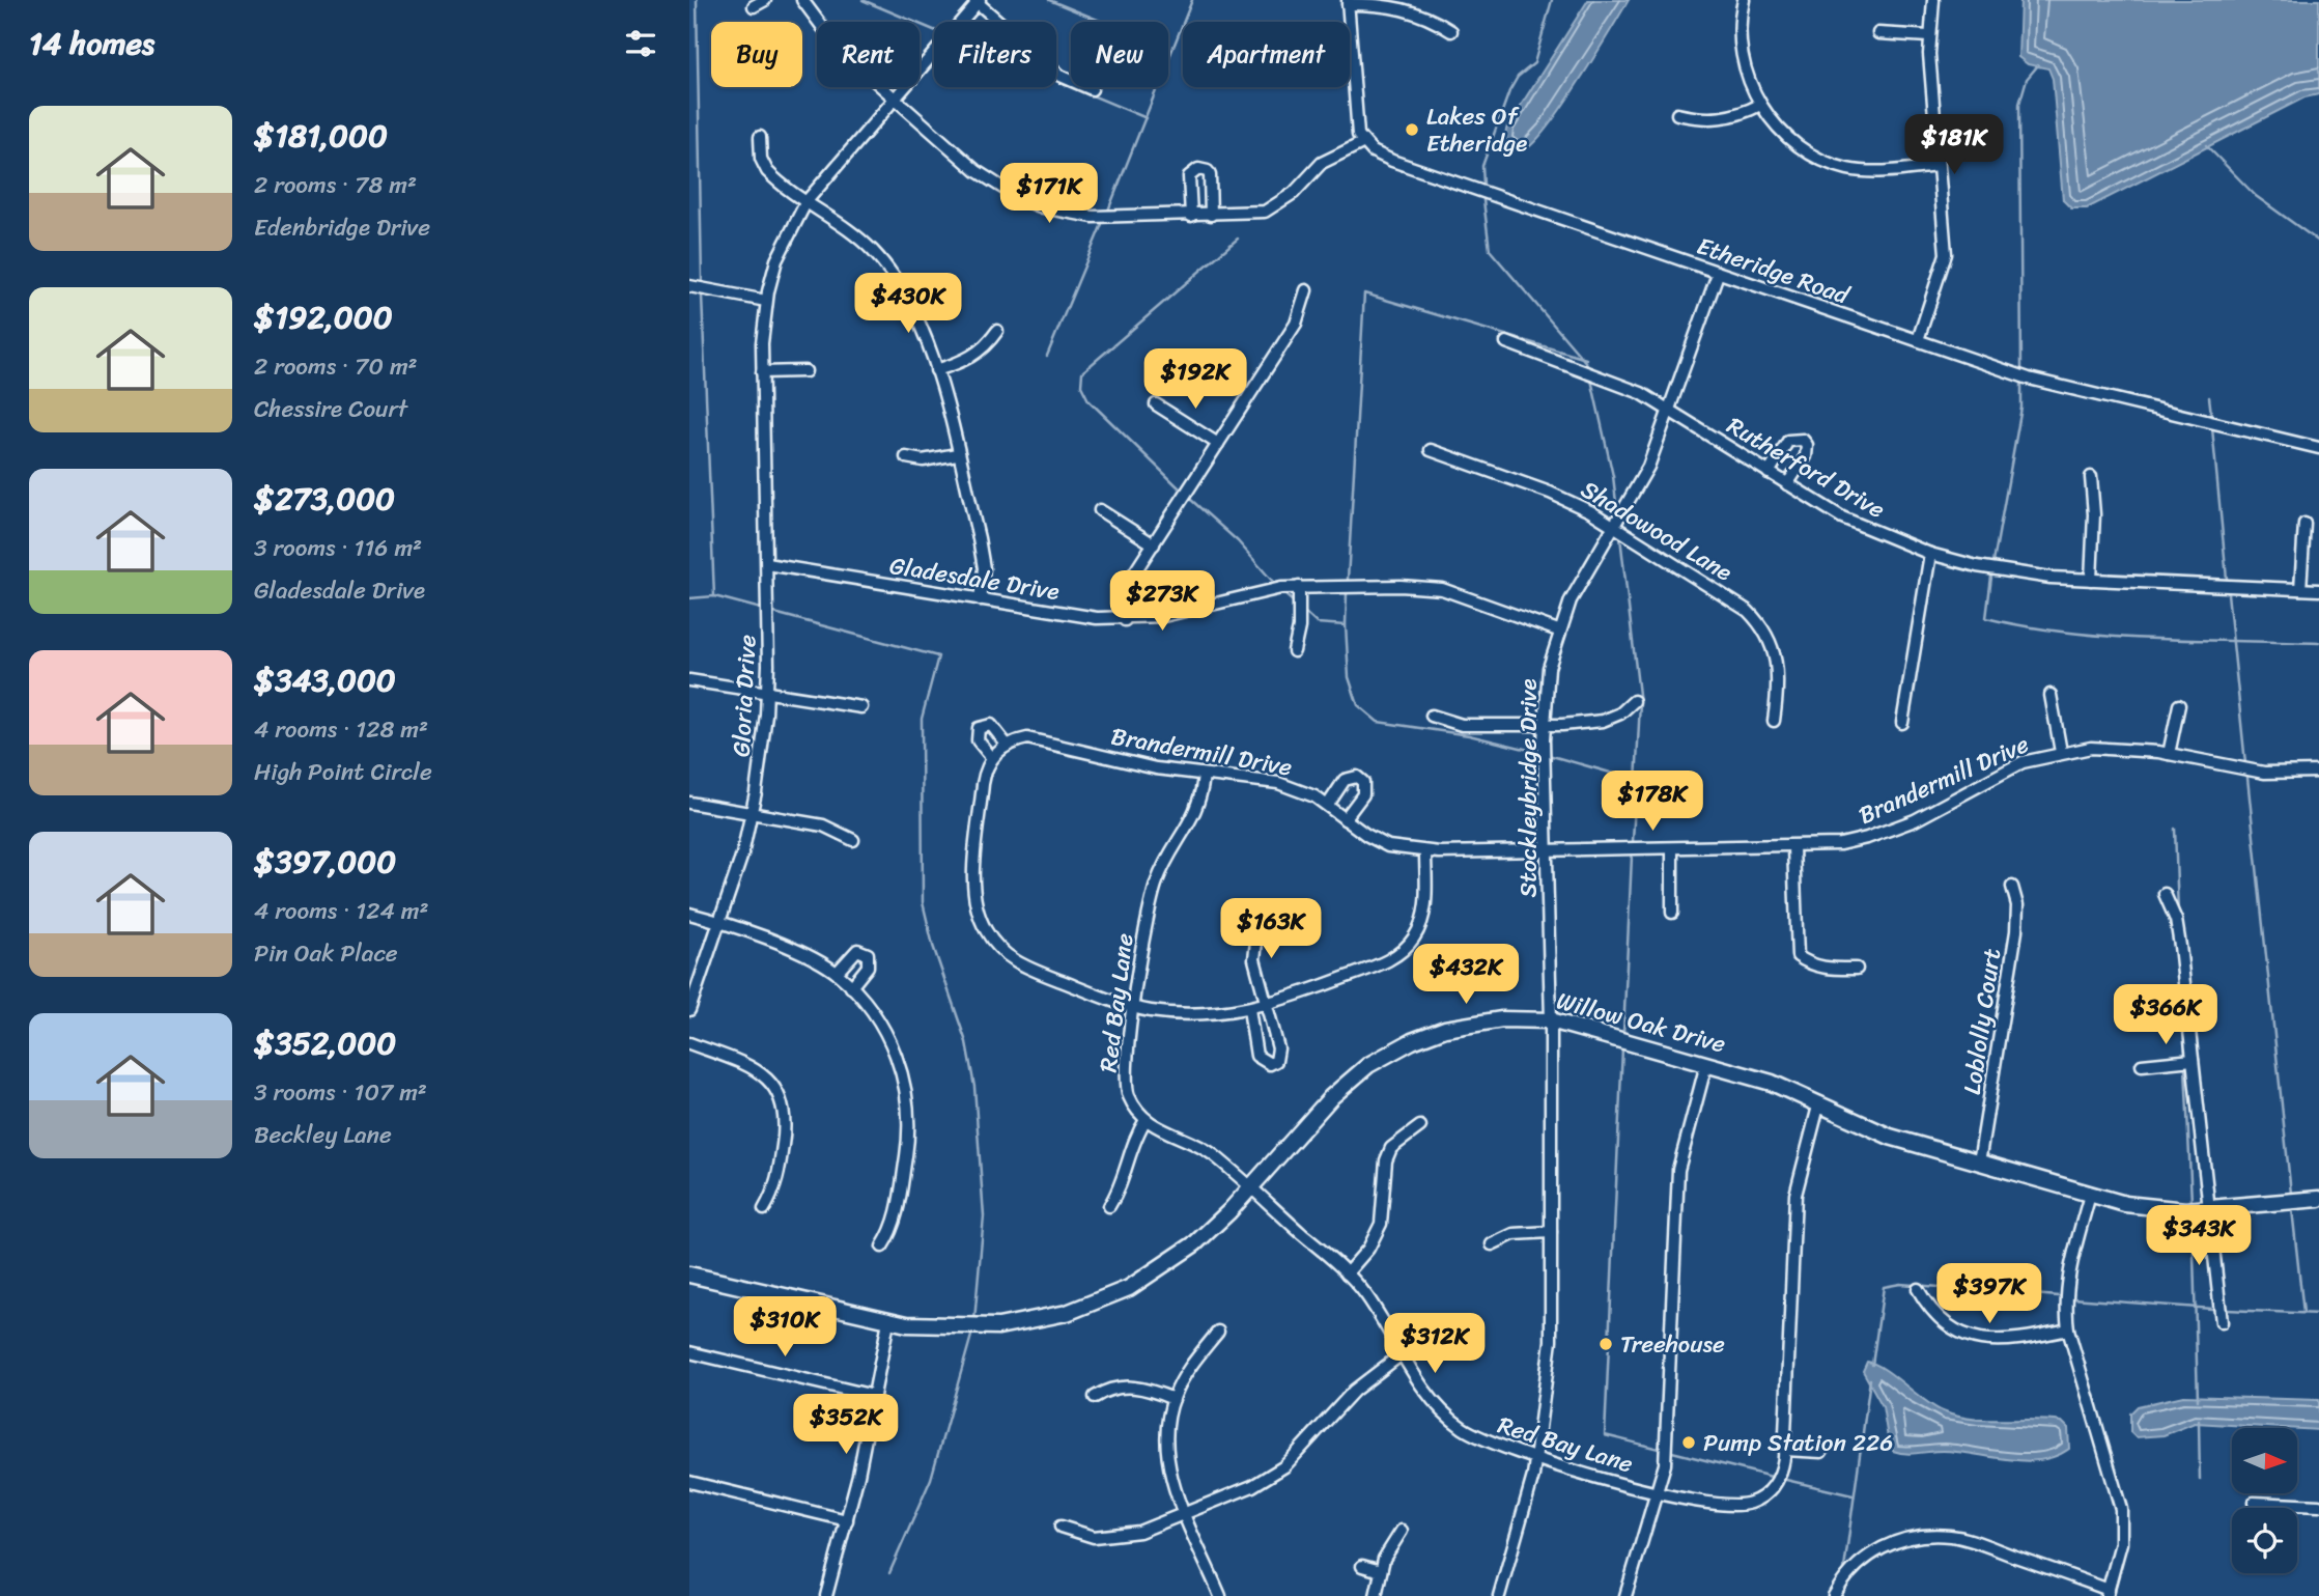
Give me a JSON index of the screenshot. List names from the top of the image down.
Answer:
{
  "streets": {
    "street": [
      "Etheridge Road",
      "Rutherford Drive",
      "Shadowood Lane",
      "Gladesdale Drive",
      "Gloria Drive",
      "Brandermill Drive",
      "Stockleybridge Drive",
      "Red Bay Lane",
      "Loblolly Court",
      "Willow Oak Drive"
    ]
  },
  "crossings": [
    ["Etheridge Road", "Stockleybridge Drive"],
    ["Rutherford Drive", "Stockleybridge Drive"],
    ["Shadowood Lane", "Stockleybridge Drive"],
    ["Gladesdale Drive", "Gloria Drive"],
    ["Gladesdale Drive", "Stockleybridge Drive"],
    ["Brandermill Drive", "Stockleybridge Drive"],
    ["Brandermill Drive", "Red Bay Lane"],
    ["Stockleybridge Drive", "Red Bay Lane"],
    ["Stockleybridge Drive", "Willow Oak Drive"],
    ["Red Bay Lane", "Willow Oak Drive"],
    ["Loblolly Court", "Willow Oak Drive"]
  ],
  "places": ["Lakes Of Etheridge", "Treehouse", "Pump Station 226"],
  "north": "right",
  "page": {
    "heading": "14 homes",
    "chip": [
      "Buy",
      "Rent",
      "Filters",
      "New",
      "Apartment"
    ],
    "list": [
      {
        "name": "$181,000",
        "note": "2 rooms · 78 m² · Edenbridge Drive"
      },
      {
        "name": "$192,000",
        "note": "2 rooms · 70 m² · Chessire Court"
      },
      {
        "name": "$273,000",
        "note": "3 rooms · 116 m² · Gladesdale Drive"
      },
      {
        "name": "$343,000",
        "note": "4 rooms · 128 m² · High Point Circle"
      },
      {
        "name": "$397,000",
        "note": "4 rooms · 124 m² · Pin Oak Place"
      },
      {
        "name": "$352,000",
        "note": "3 rooms · 107 m² · Beckley Lane"
      }
    ],
    "price": [
      "$181K",
      "$171K",
      "$430K",
      "$192K",
      "$273K",
      "$178K",
      "$163K",
      "$432K",
      "$366K",
      "$343K",
      "$397K",
      "$310K",
      "$312K",
      "$352K"
    ]
  }
}
